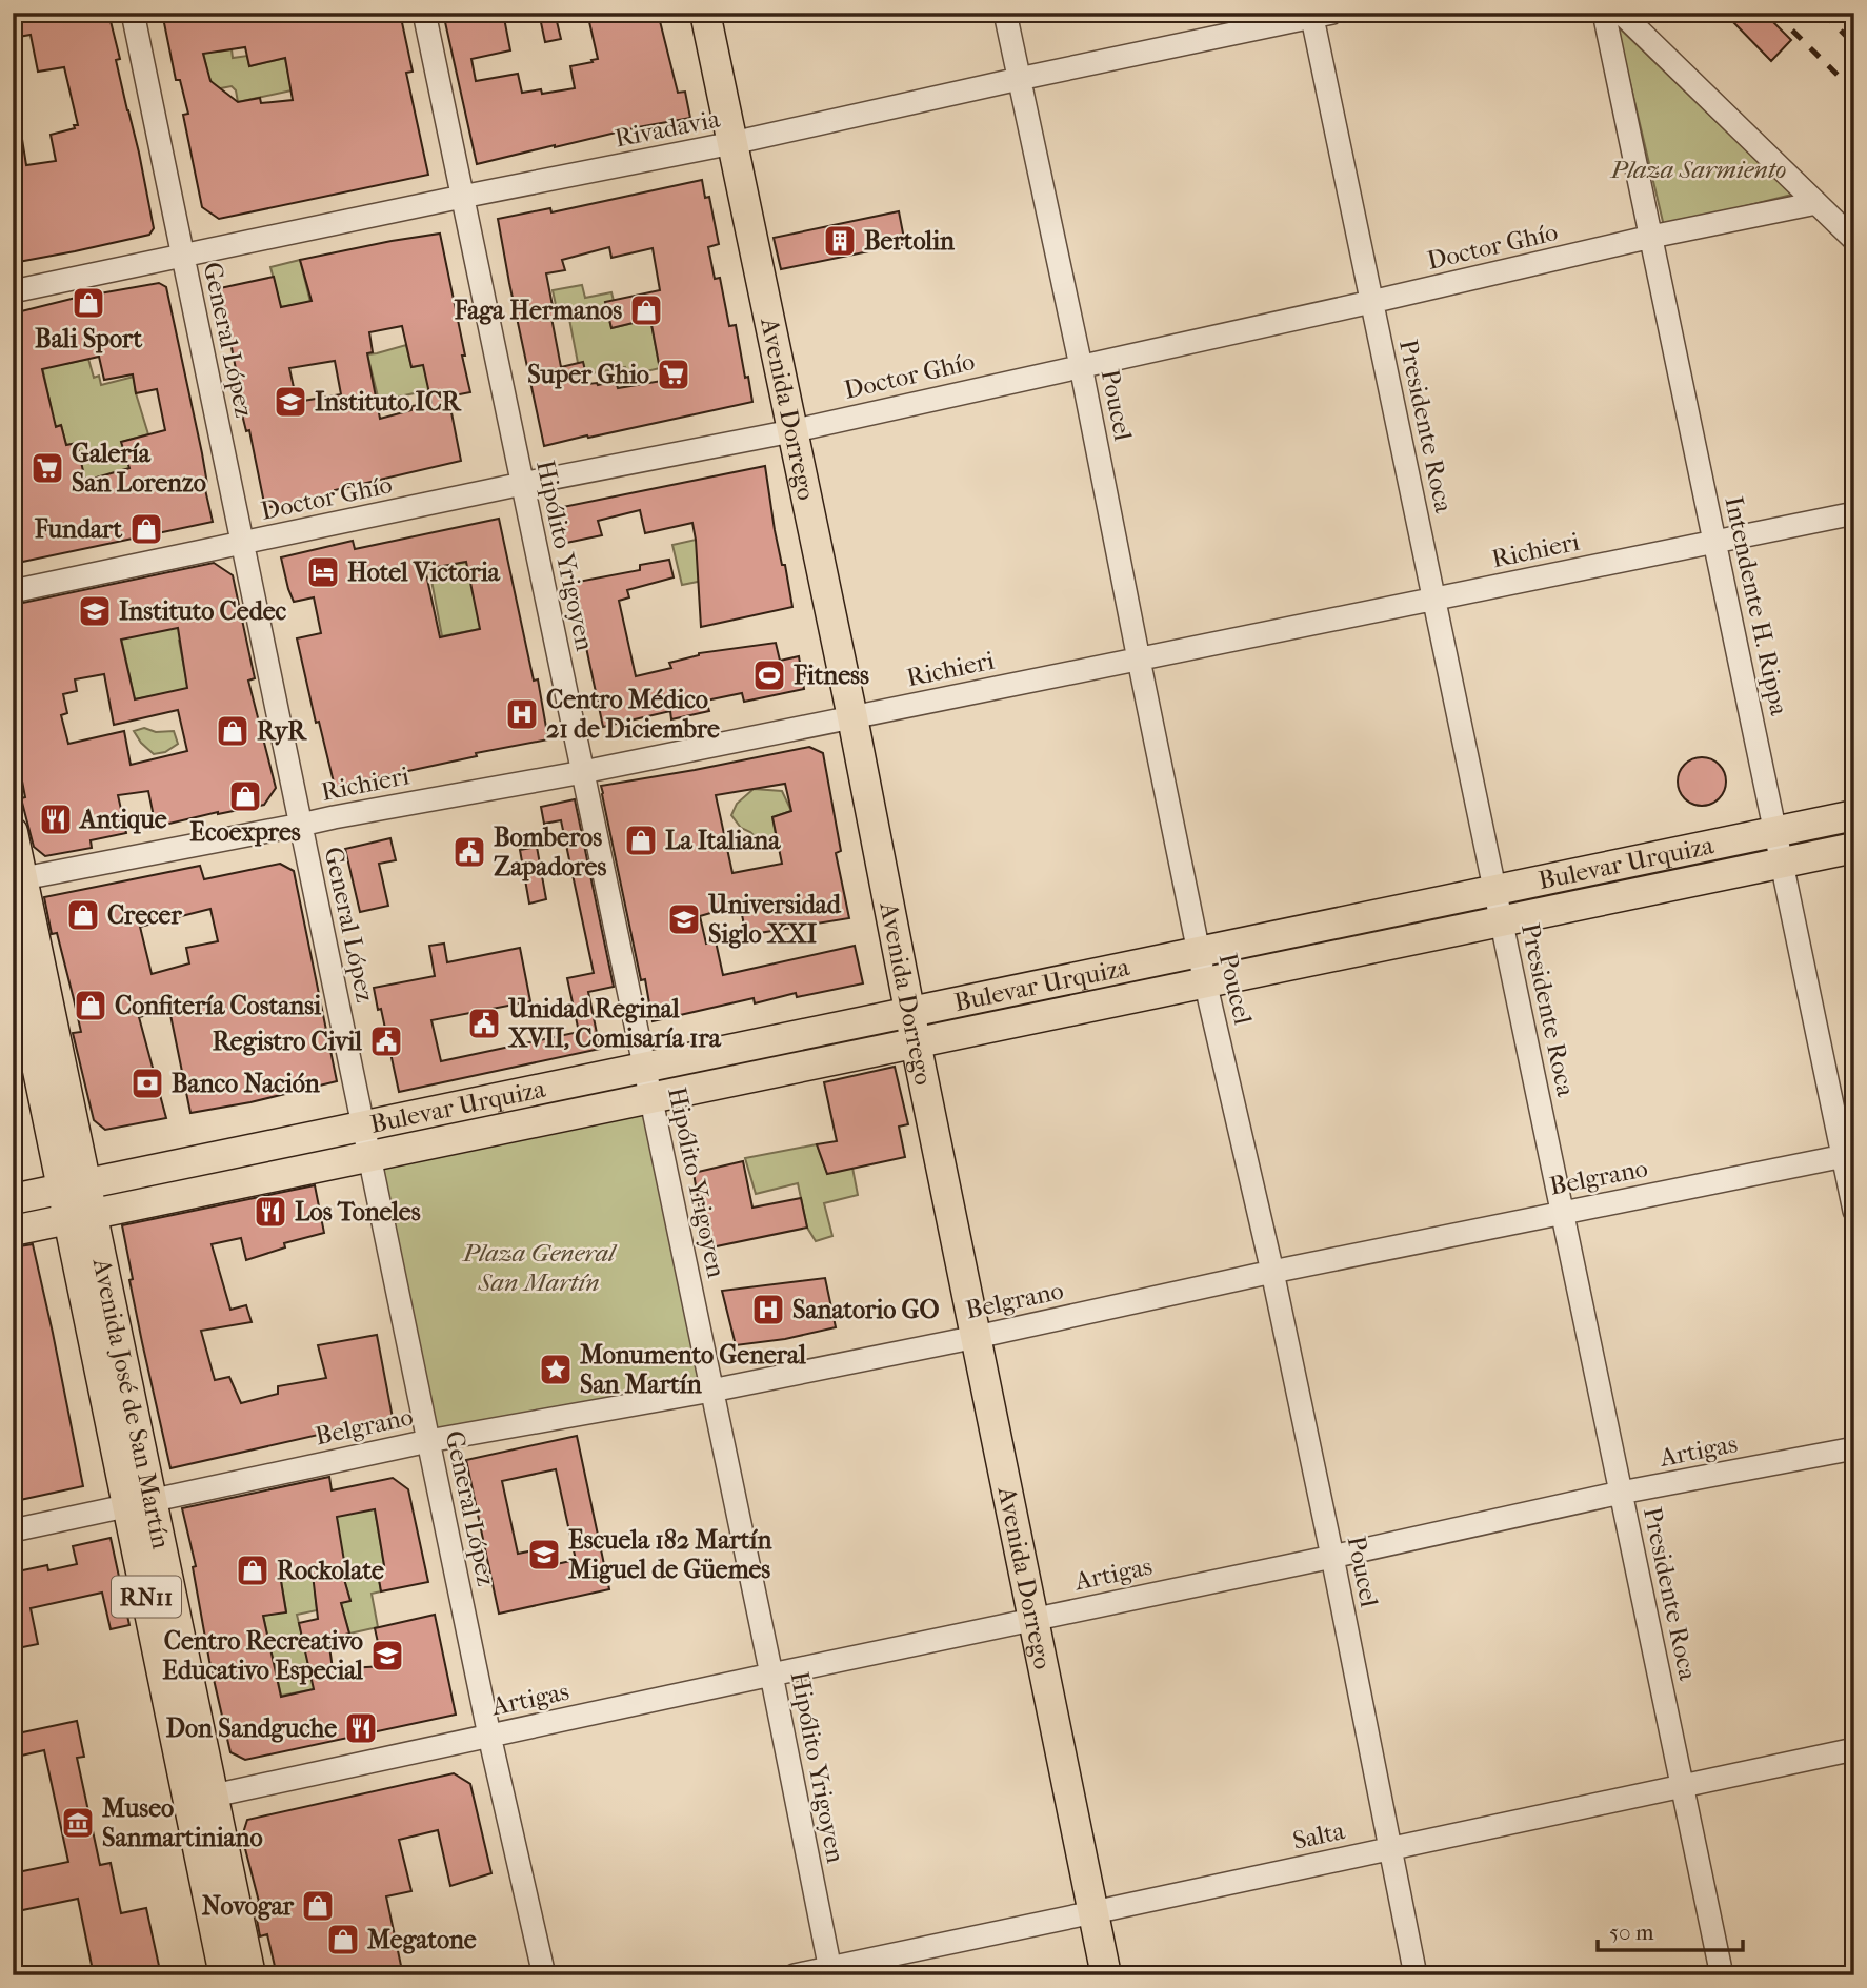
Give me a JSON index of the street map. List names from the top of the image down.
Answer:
{
  "streets": {
    "main road": [
      "Avenida Dorrego",
      "Bulevar Urquiza",
      "Avenida José de San Martín",
      "RN11"
    ],
    "street": [
      "Rivadavia",
      "Doctor Ghío",
      "General López",
      "Poucel",
      "Presidente Roca",
      "Richieri",
      "Hipólito Yrigoyen",
      "Intendente H. Rippa",
      "Belgrano",
      "Artigas",
      "Salta"
    ]
  },
  "crossings": [
    ["Rivadavia", "General López"],
    ["Rivadavia", "Poucel"],
    ["Rivadavia", "Avenida Dorrego"],
    ["Rivadavia", "Presidente Roca"],
    ["Rivadavia", "Hipólito Yrigoyen"],
    ["Doctor Ghío", "General López"],
    ["Doctor Ghío", "Poucel"],
    ["Doctor Ghío", "Avenida Dorrego"],
    ["Doctor Ghío", "Presidente Roca"],
    ["Doctor Ghío", "Hipólito Yrigoyen"],
    ["Doctor Ghío", "Intendente H. Rippa"],
    ["General López", "Richieri"],
    ["General López", "Bulevar Urquiza"],
    ["General López", "Belgrano"],
    ["General López", "Artigas"],
    ["Poucel", "Richieri"],
    ["Poucel", "Bulevar Urquiza"],
    ["Poucel", "Belgrano"],
    ["Poucel", "Artigas"],
    ["Poucel", "Salta"],
    ["Avenida Dorrego", "Richieri"],
    ["Avenida Dorrego", "Bulevar Urquiza"],
    ["Avenida Dorrego", "Belgrano"],
    ["Avenida Dorrego", "Artigas"],
    ["Avenida Dorrego", "Salta"],
    ["Presidente Roca", "Richieri"],
    ["Presidente Roca", "Bulevar Urquiza"],
    ["Presidente Roca", "Belgrano"],
    ["Presidente Roca", "Artigas"],
    ["Presidente Roca", "Salta"],
    ["Richieri", "Hipólito Yrigoyen"],
    ["Richieri", "Intendente H. Rippa"],
    ["Richieri", "Avenida José de San Martín"],
    ["Hipólito Yrigoyen", "Bulevar Urquiza"],
    ["Hipólito Yrigoyen", "Belgrano"],
    ["Hipólito Yrigoyen", "Artigas"],
    ["Hipólito Yrigoyen", "Salta"],
    ["Intendente H. Rippa", "Bulevar Urquiza"],
    ["Intendente H. Rippa", "Belgrano"],
    ["Bulevar Urquiza", "Avenida José de San Martín"],
    ["Belgrano", "Avenida José de San Martín"],
    ["Avenida José de San Martín", "Artigas"]
  ],
  "parks": ["Plaza Sarmiento", "Plaza General San Martín"],
  "places": {
    "building": ["Bertolin"],
    "shop": [
      "Bali Sport",
      "Faga Hermanos",
      "Fundart",
      "RyR",
      "Ecoexpres",
      "La Italiana",
      "Crecer",
      "Confitería Costansi",
      "Rockolate",
      "Novogar",
      "Megatone"
    ],
    "supermarket": ["Super Ghio", "Galería San Lorenzo"],
    "school or university": [
      "Instituto ICR",
      "Instituto Cedec",
      "Universidad Siglo XXI",
      "Escuela 182 Martín Miguel de Güemes",
      "Centro Recreativo Educativo Especial"
    ],
    "hotel": ["Hotel Victoria"],
    "sports": ["Fitness"],
    "hospital": ["Centro Médico 21 de Diciembre", "Sanatorio GO"],
    "restaurant": ["Antique", "Los Toneles", "Don Sandguche"],
    "public building": ["Bomberos Zapadores", "Unidad Reginal XVII, Comisaría 1ra", "Registro Civil"],
    "bank": ["Banco Nación"],
    "place": ["Monumento General San Martín"],
    "museum": ["Museo Sanmartiniano"]
  },
  "scale_bar": "50 m"
}
